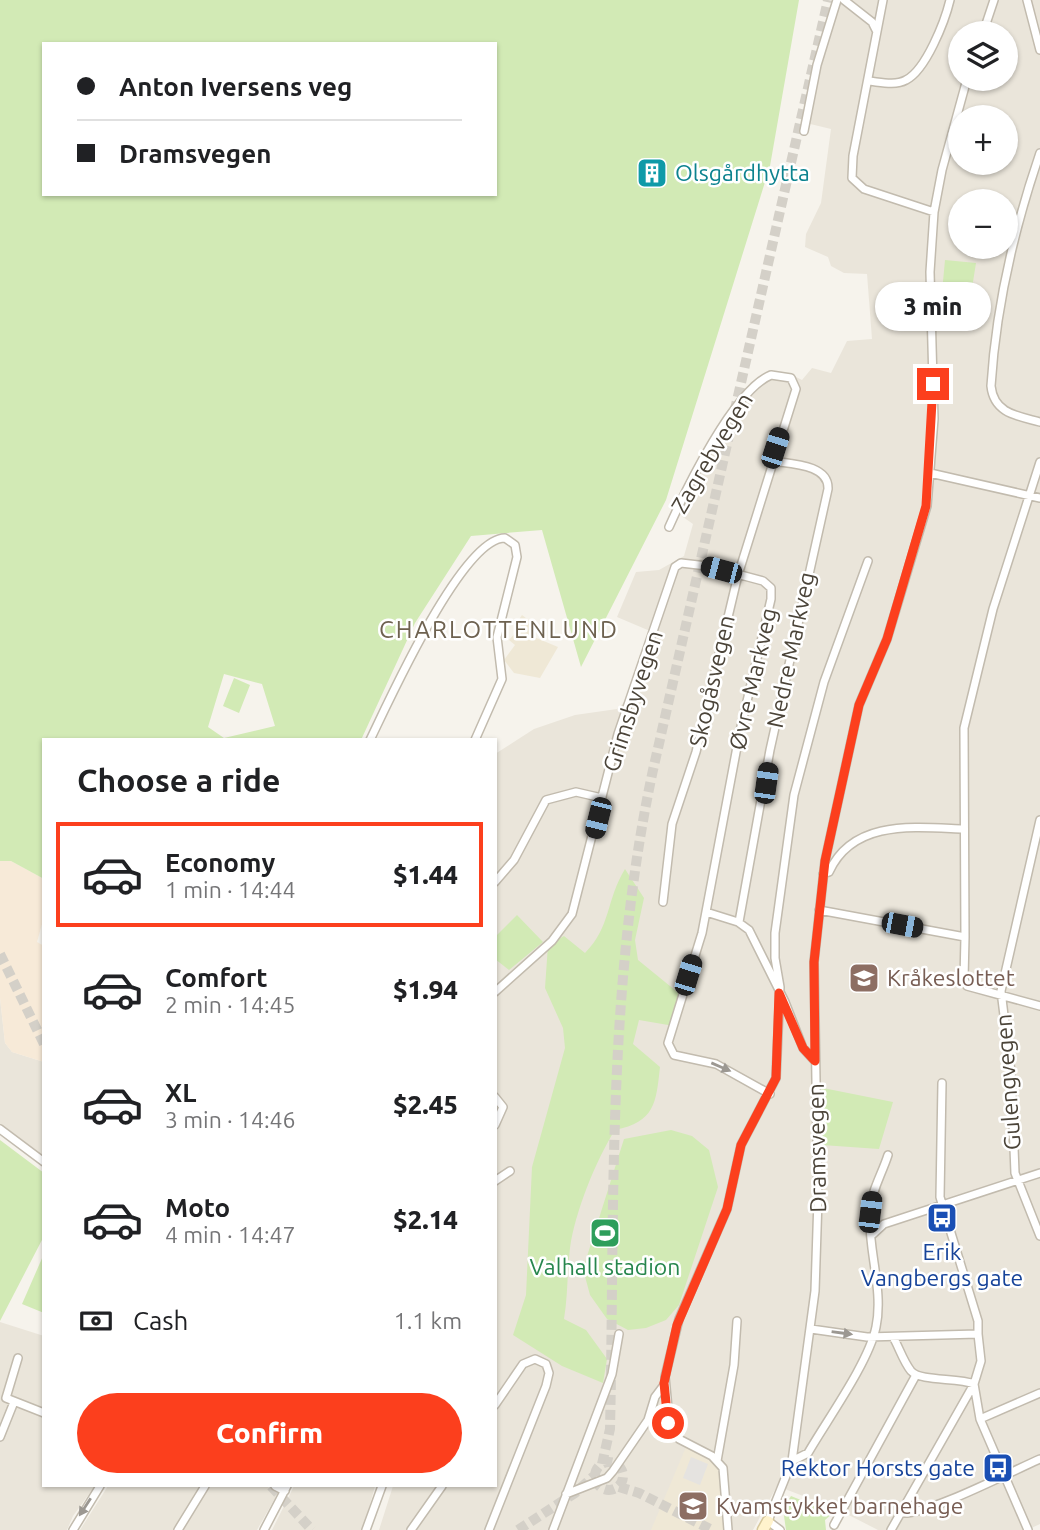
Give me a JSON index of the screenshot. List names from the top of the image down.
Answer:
{
  "streets": {
    "street": [
      "Zagrebvegen",
      "Nedre Markveg",
      "Øvre Markveg",
      "Skogåsvegen",
      "Grimsbyvegen",
      "Gulengvegen",
      "Dramsvegen"
    ]
  },
  "crossings": [
    ["Zagrebvegen", "Skogåsvegen"],
    ["Nedre Markveg", "Skogåsvegen"],
    ["Øvre Markveg", "Skogåsvegen"],
    ["Øvre Markveg", "Grimsbyvegen"],
    ["Skogåsvegen", "Grimsbyvegen"]
  ],
  "districts": ["CHARLOTTENLUND"],
  "places": {
    "building": ["Olsgårdhytta"],
    "school or university": ["Kråkeslottet", "Kvamstykket barnehage"],
    "bus stop": ["Erik Vangbergs gate", "Rektor Horsts gate"],
    "sports": ["Valhall stadion"]
  },
  "page": {
    "map_buttons": ["+", "−"],
    "banner": ["Anton Iversens veg", "Dramsvegen"],
    "bubble": "3 min",
    "heading": "Choose a ride",
    "list": [
      {
        "name": "Economy",
        "note": "1 min · 14:44",
        "value": "$1.44"
      },
      {
        "name": "Comfort",
        "note": "2 min · 14:45",
        "value": "$1.94"
      },
      {
        "name": "XL",
        "note": "3 min · 14:46",
        "value": "$2.45"
      },
      {
        "name": "Moto",
        "note": "4 min · 14:47",
        "value": "$2.14"
      }
    ],
    "pay": ["Cash", "1.1 km"],
    "buttons": "Confirm"
  }
}
